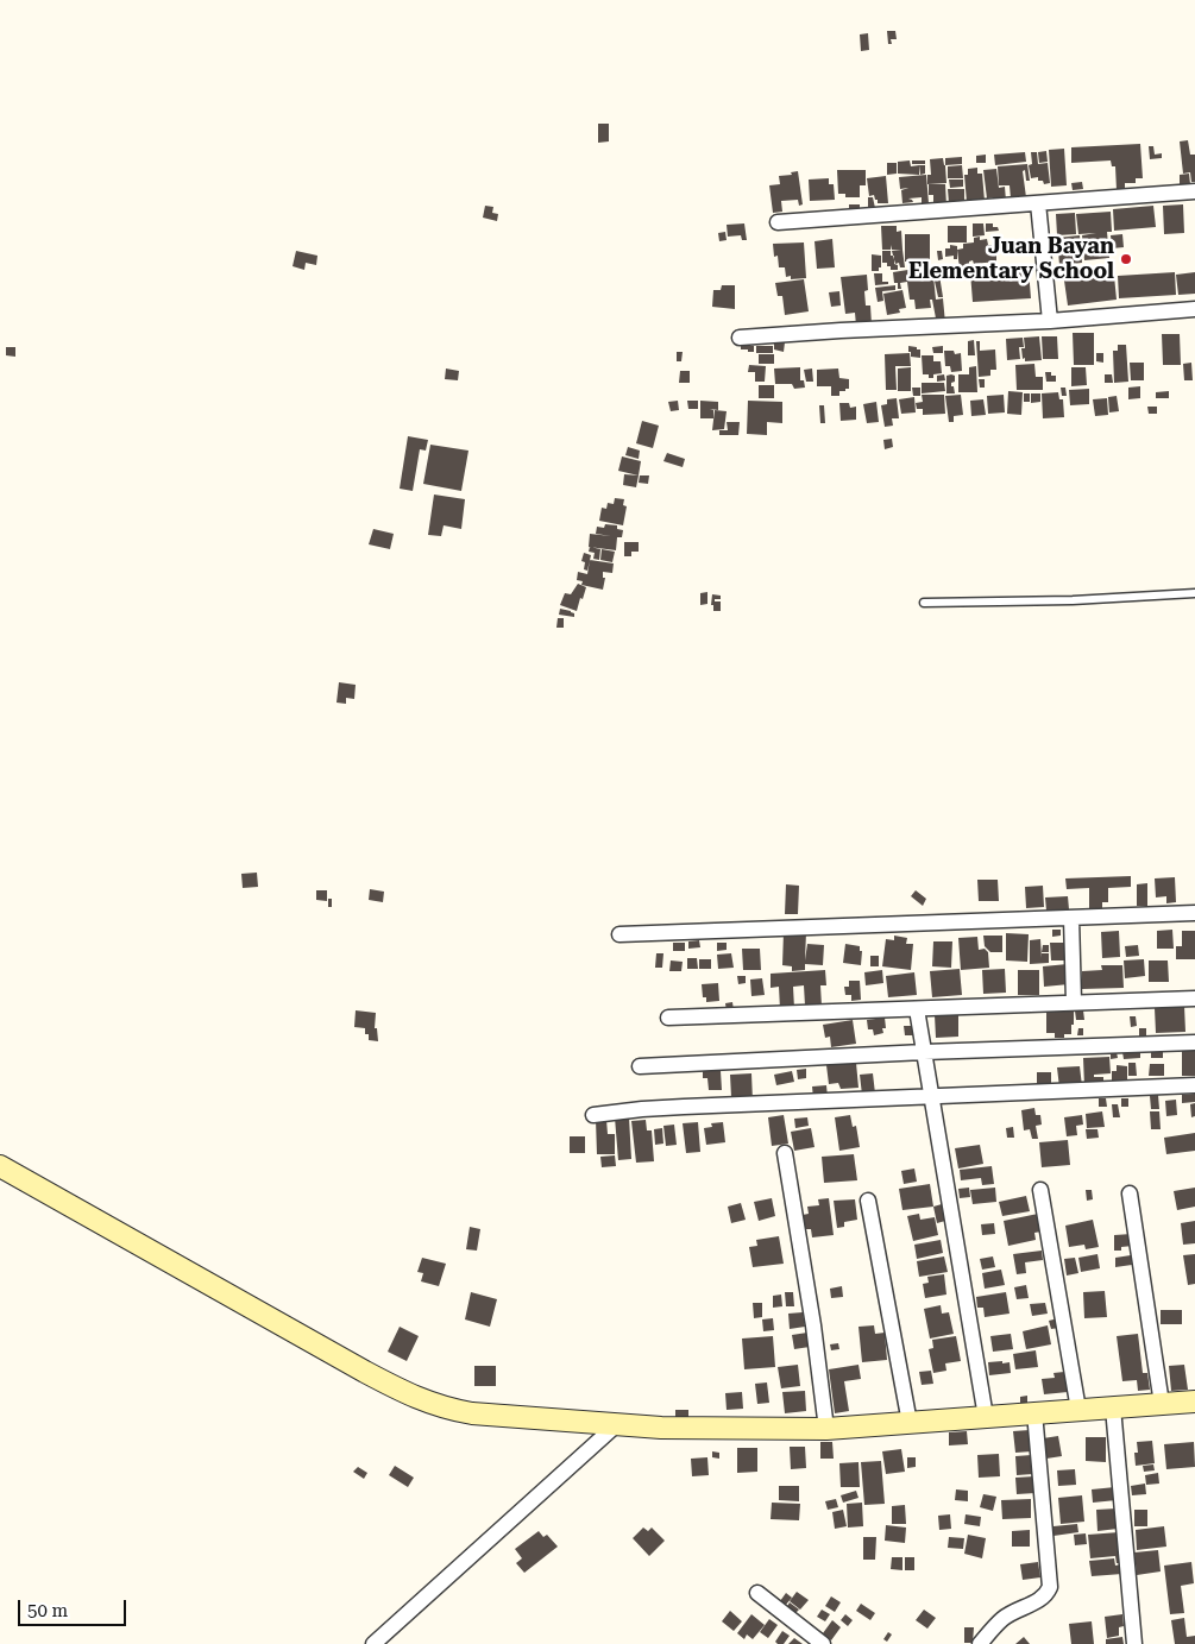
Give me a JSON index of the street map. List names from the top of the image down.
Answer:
{
  "places": ["Juan Bayan Elementary School"],
  "scale_bar": "50 m"
}
